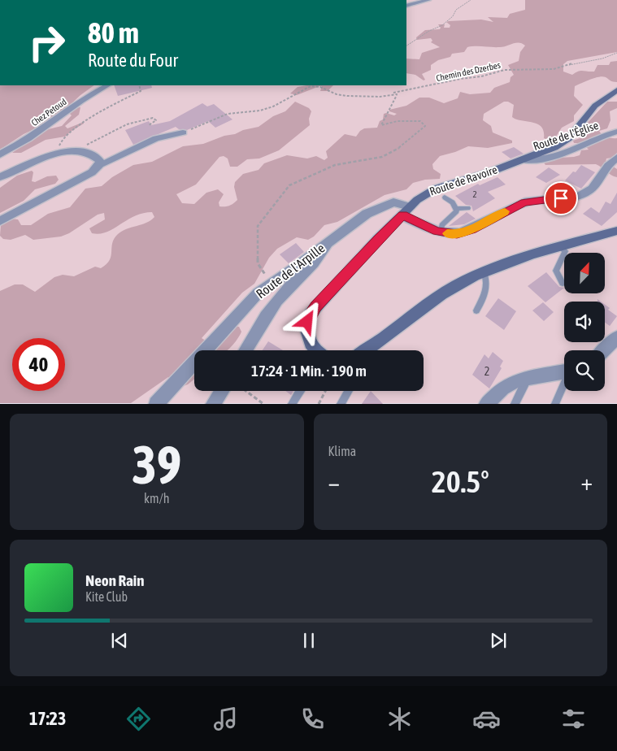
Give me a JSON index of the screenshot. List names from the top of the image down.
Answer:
{
  "streets": {
    "street": [
      "Chez Petoud",
      "Route de l'Église",
      "Route de Ravoire",
      "Route de l'Arpille"
    ],
    "path": ["Chemin des Dzerbes"]
  },
  "crossings": [
    ["Route de l'Église", "Route de Ravoire"],
    ["Route de Ravoire", "Route de l'Arpille"]
  ],
  "house_numbers": ["2", "2"],
  "north": "top right",
  "page": {
    "turn": ["80 m", "Route du Four"],
    "limit": "40",
    "trip": "17:24 · 1 Min. · 190 m",
    "tile": [
      ["39", "km/h"],
      "Klima"
    ],
    "heat": ["−", "20.5°", "+"],
    "song": ["Neon Rain", "Kite Club"],
    "tabs": "17:23"
  }
}
